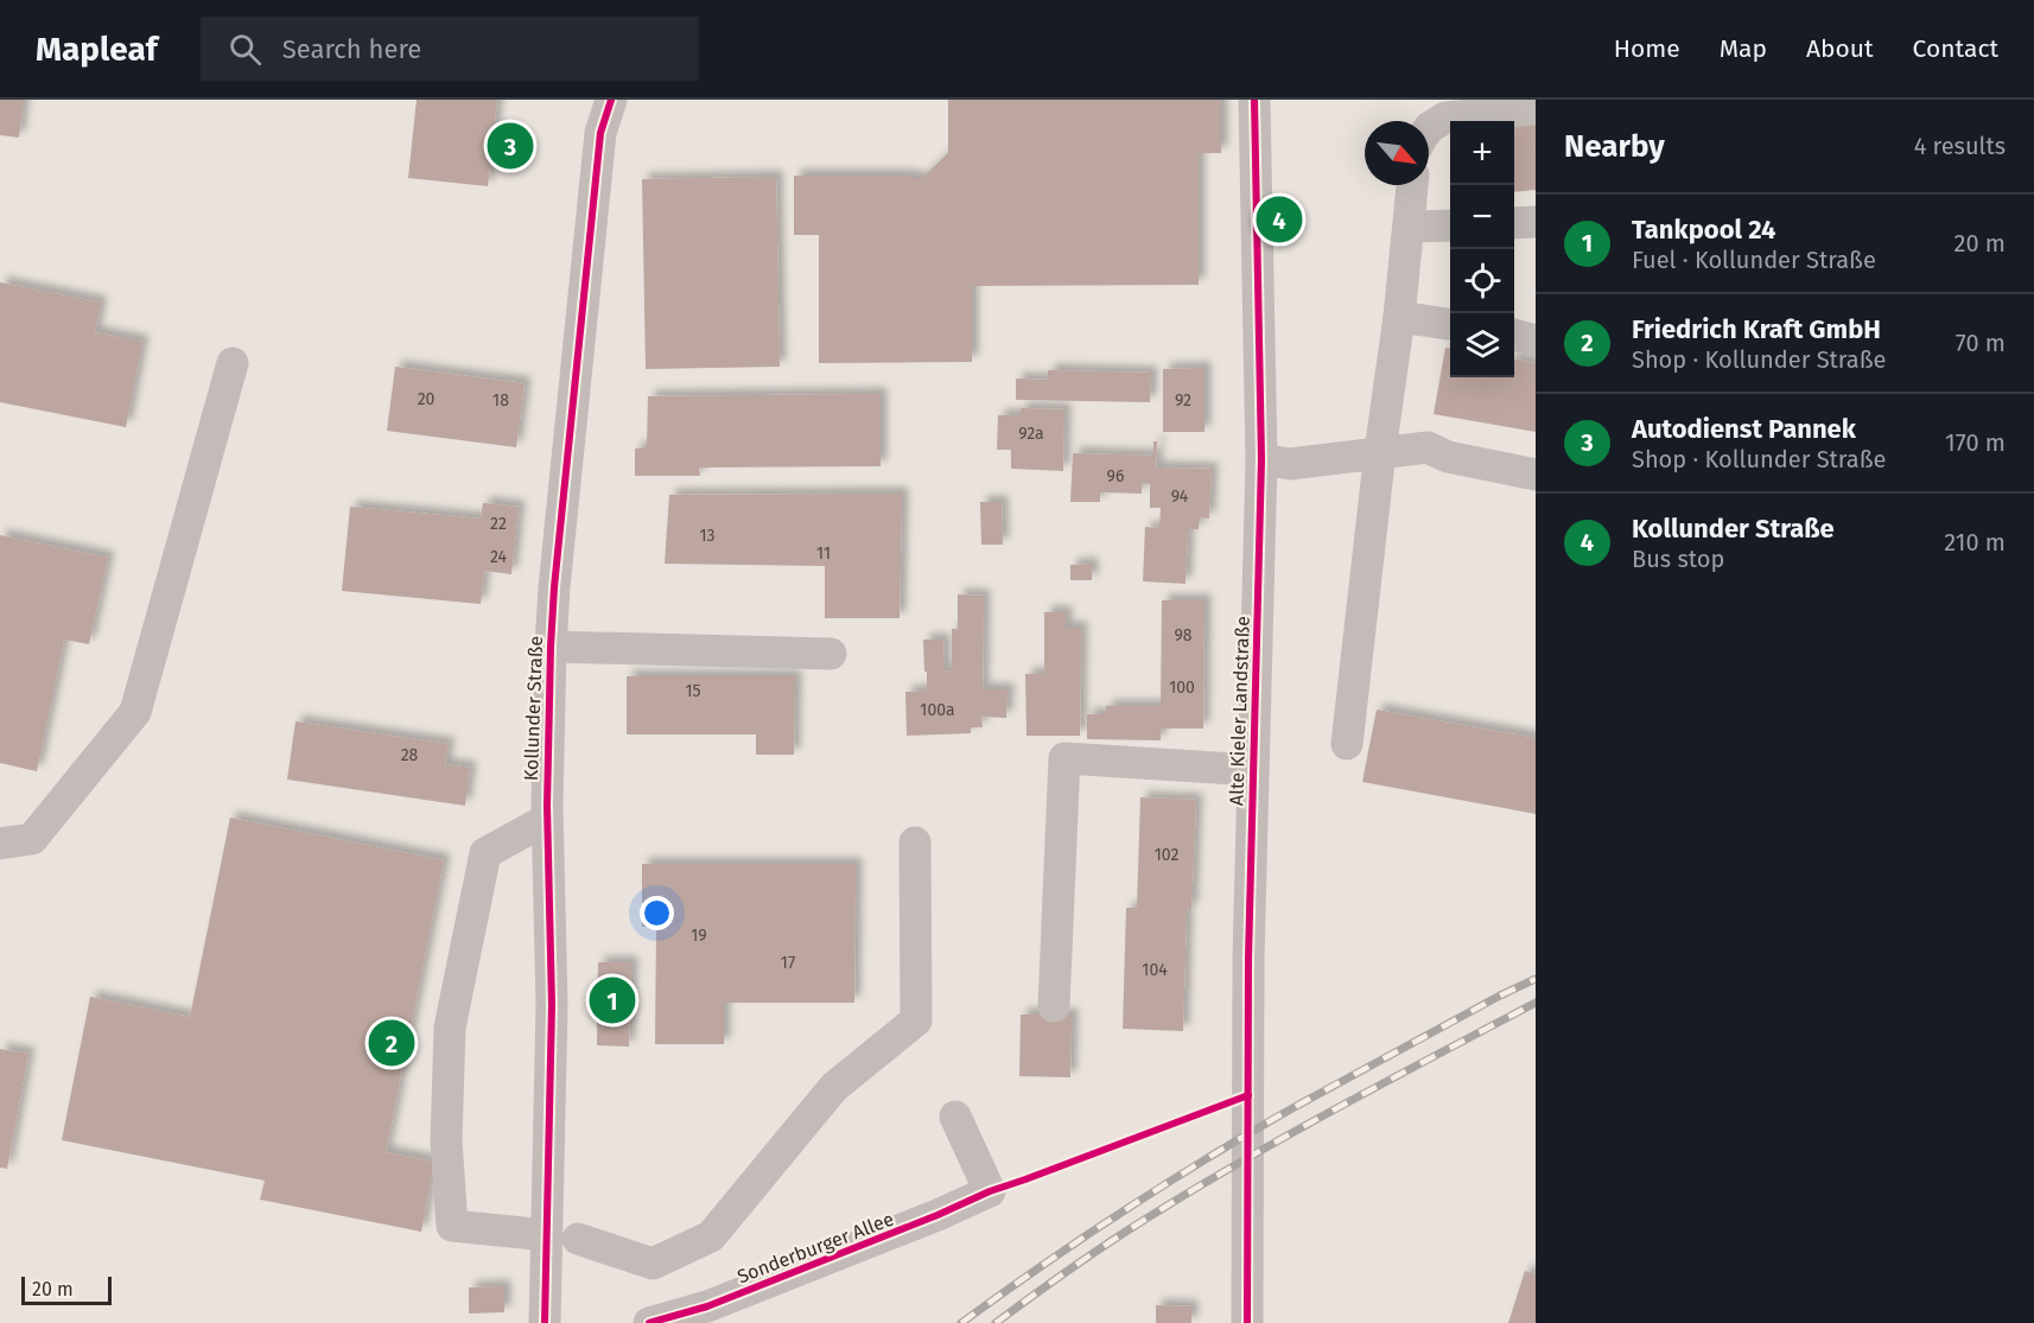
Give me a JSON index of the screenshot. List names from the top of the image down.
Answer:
{
  "streets": {
    "street": ["Kollunder Straße", "Alte Kieler Landstraße", "Sonderburger Allee"]
  },
  "house_numbers": [
    "20",
    "18",
    "92",
    "92a",
    "96",
    "94",
    "22",
    "13",
    "11",
    "24",
    "98",
    "100",
    "15",
    "100a",
    "28",
    "102",
    "19",
    "17",
    "104"
  ],
  "scale_bar": "20 m",
  "north": "bottom right",
  "page": {
    "header": "Mapleaf",
    "search": "Search here",
    "nav": [
      "Home",
      "Map",
      "About",
      "Contact"
    ],
    "heading": ["Nearby", "4 results"],
    "pins": [
      "3",
      "4",
      "1",
      "2"
    ],
    "map_buttons": ["+", "−"],
    "list": [
      {
        "mark": "1",
        "name": "Tankpool 24",
        "note": "Fuel · Kollunder Straße",
        "value": "20 m"
      },
      {
        "mark": "2",
        "name": "Friedrich Kraft GmbH",
        "note": "Shop · Kollunder Straße",
        "value": "70 m"
      },
      {
        "mark": "3",
        "name": "Autodienst Pannek",
        "note": "Shop · Kollunder Straße",
        "value": "170 m"
      },
      {
        "mark": "4",
        "name": "Kollunder Straße",
        "note": "Bus stop",
        "value": "210 m"
      }
    ],
    "scale": "20 m"
  }
}
